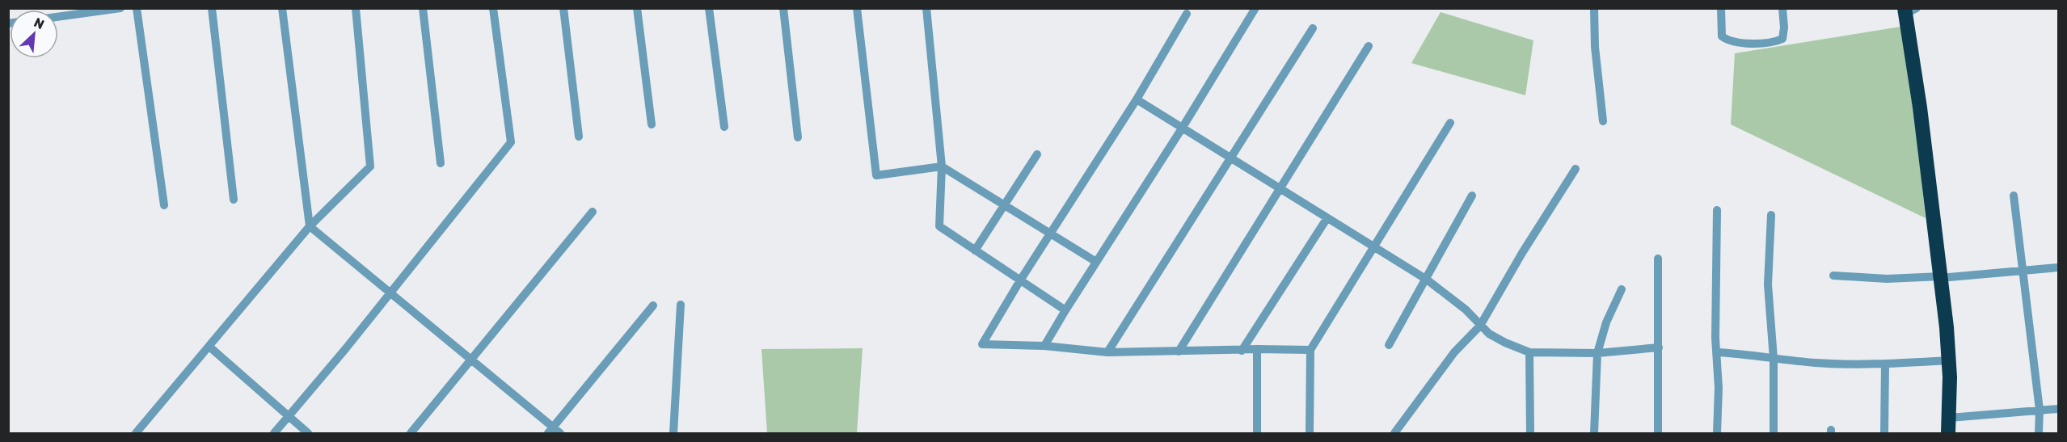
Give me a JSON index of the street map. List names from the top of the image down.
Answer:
{
  "north": "top right"
}
